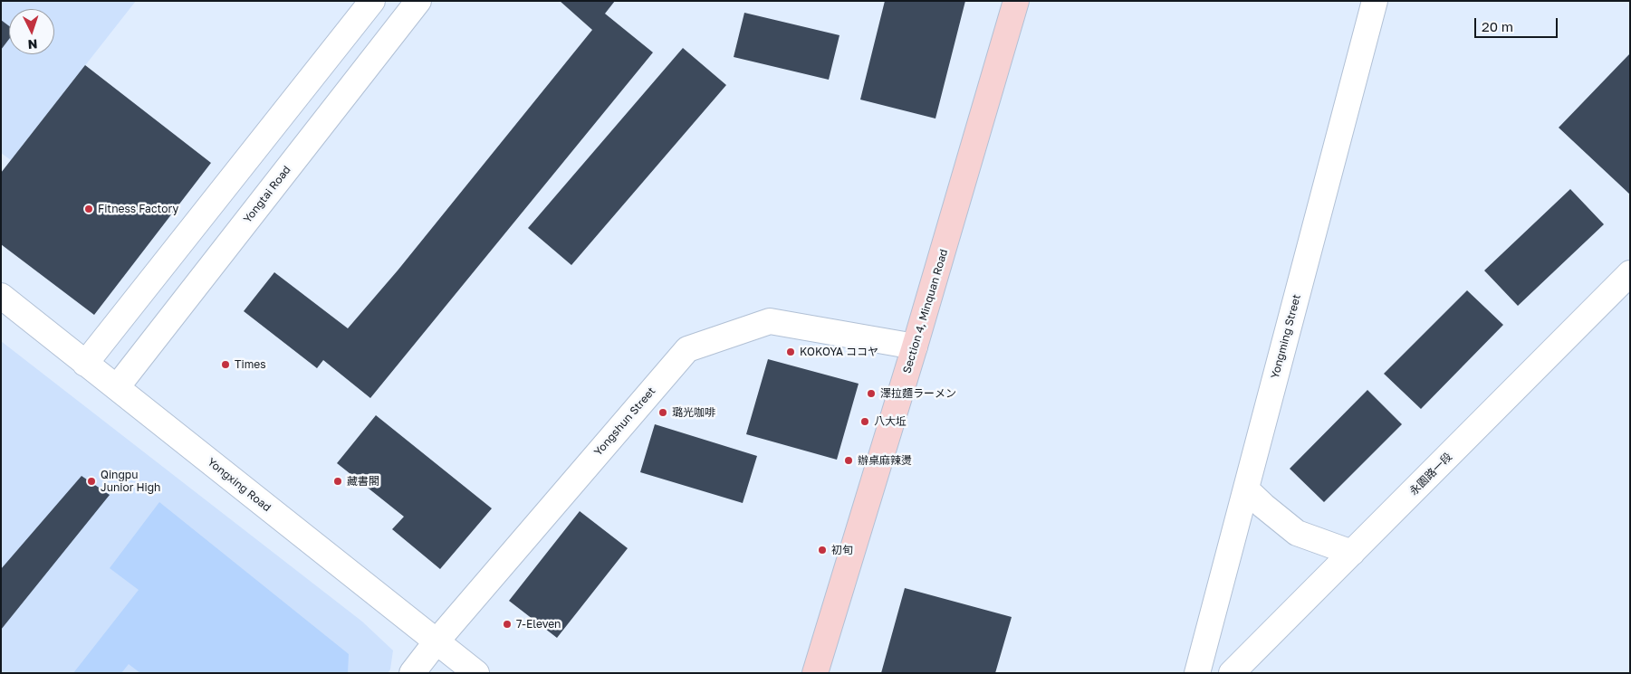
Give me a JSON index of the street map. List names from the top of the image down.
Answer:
{
  "streets": {
    "street": [
      "Yongtai Road",
      "Section 4, Minquan Road",
      "Yongming Street",
      "Yongshun Street",
      "永園路一段",
      "Yongxing Road"
    ]
  },
  "crossings": [
    ["Yongtai Road", "Yongxing Road"],
    ["Section 4, Minquan Road", "Yongshun Street"],
    ["Yongshun Street", "Yongxing Road"]
  ],
  "places": [
    "Fitness Factory",
    "KOKOYA ココヤ",
    "Times",
    "澤拉麵ラーメン",
    "璐光咖啡",
    "八大坵",
    "辦桌麻辣燙",
    "Qingpu Junior High",
    "藏書閣",
    "初旬",
    "7-Eleven"
  ],
  "scale_bar": "20 m",
  "north": "bottom"
}
